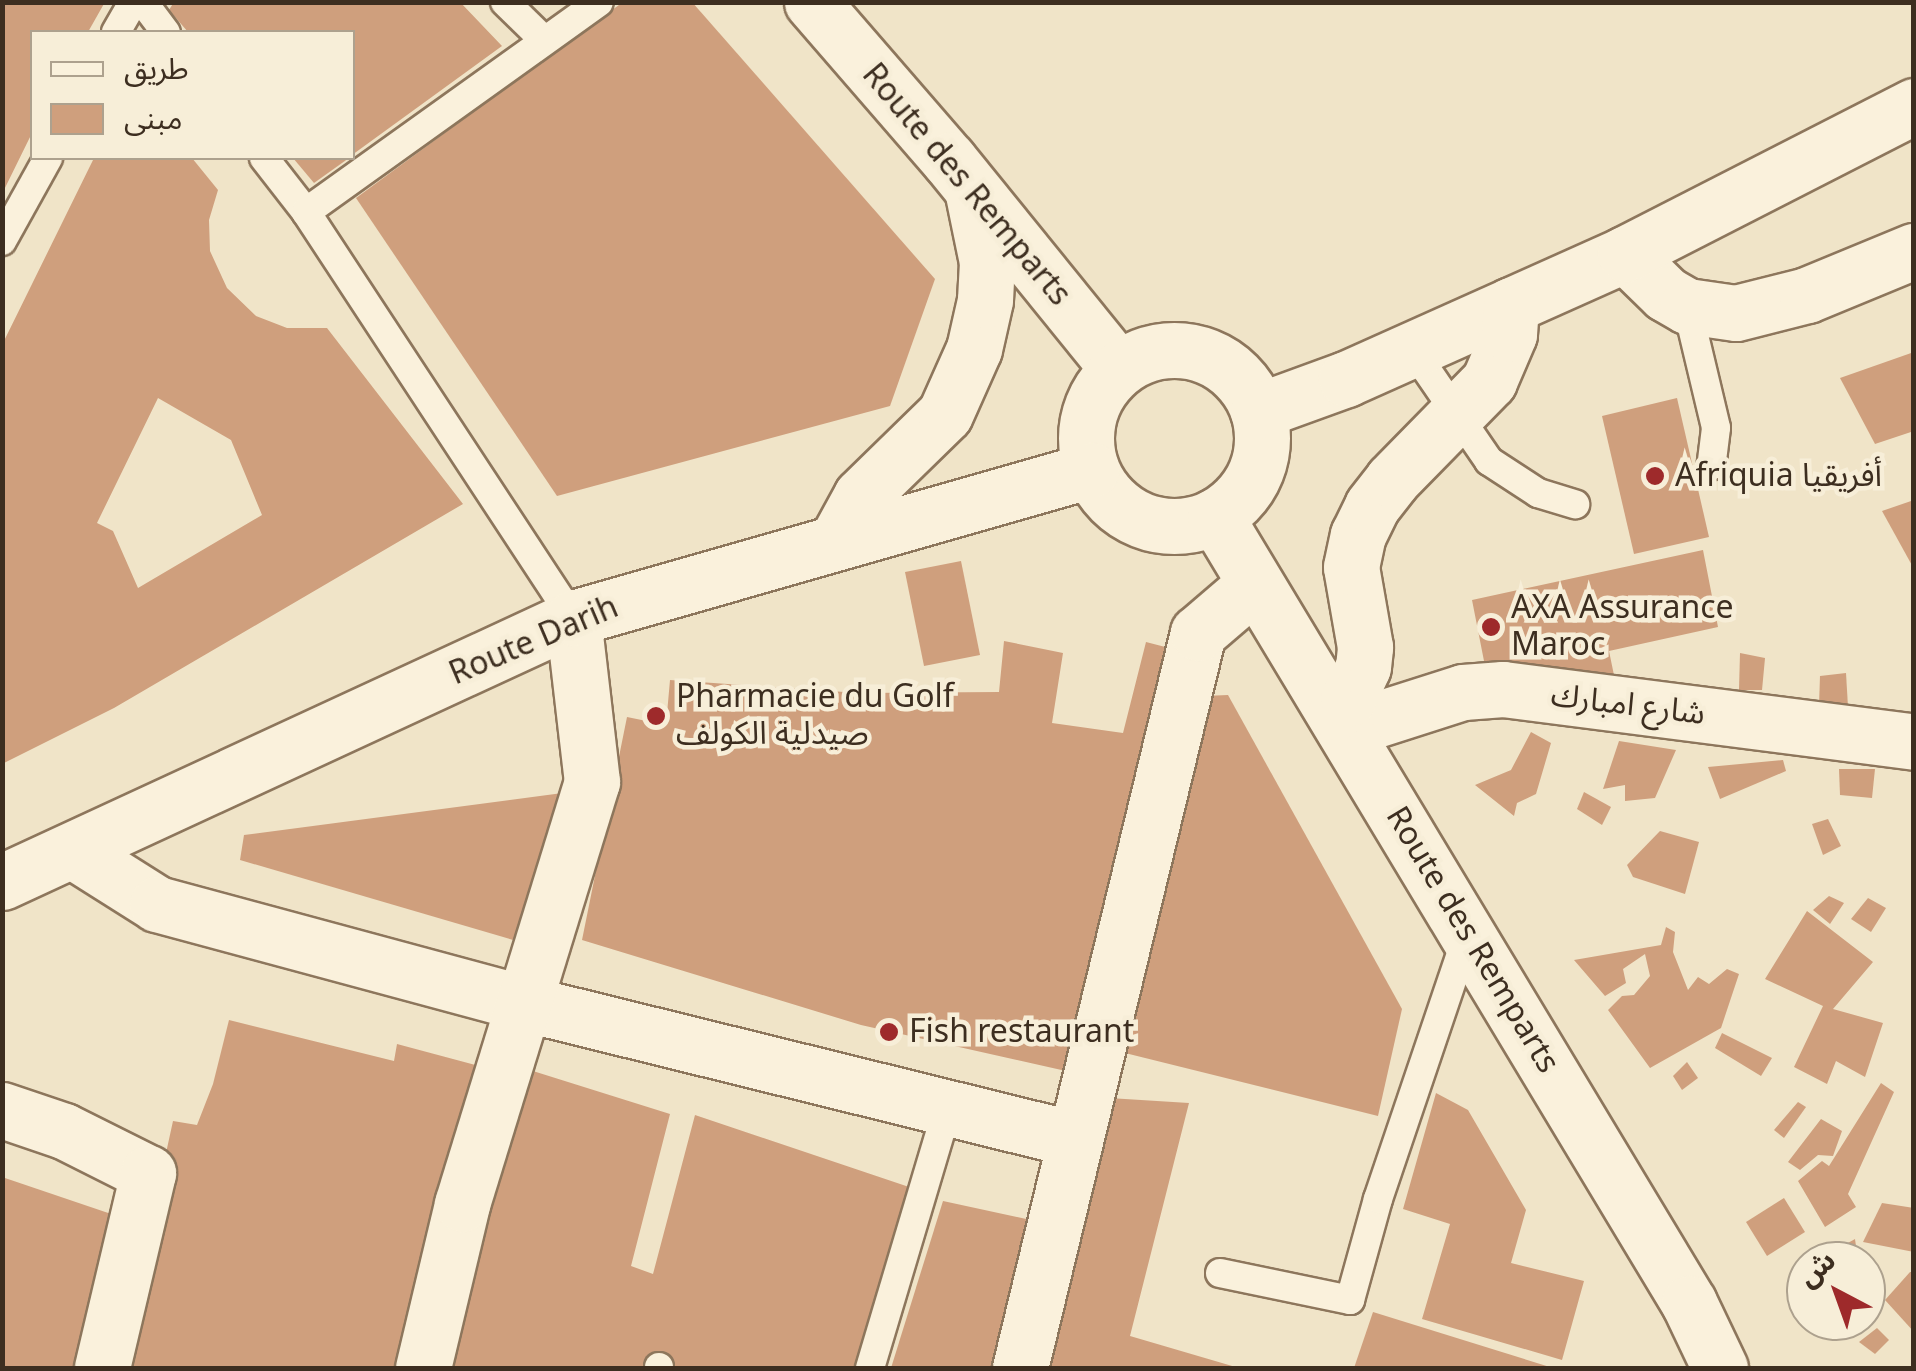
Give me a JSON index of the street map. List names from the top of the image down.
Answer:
{
  "streets": {
    "street": ["Route des Remparts", "Route Darih", "شارع امبارك"]
  },
  "crossings": [
    ["Route des Remparts", "Route Darih"],
    ["Route des Remparts", "شارع امبارك"]
  ],
  "places": [
    "Afriquia أفريقيا",
    "AXA Assurance Maroc",
    "Pharmacie du Golf صيدلية الكولف",
    "Fish restaurant"
  ],
  "legend": ["طريق", "مبنى"],
  "north": "top left"
}
